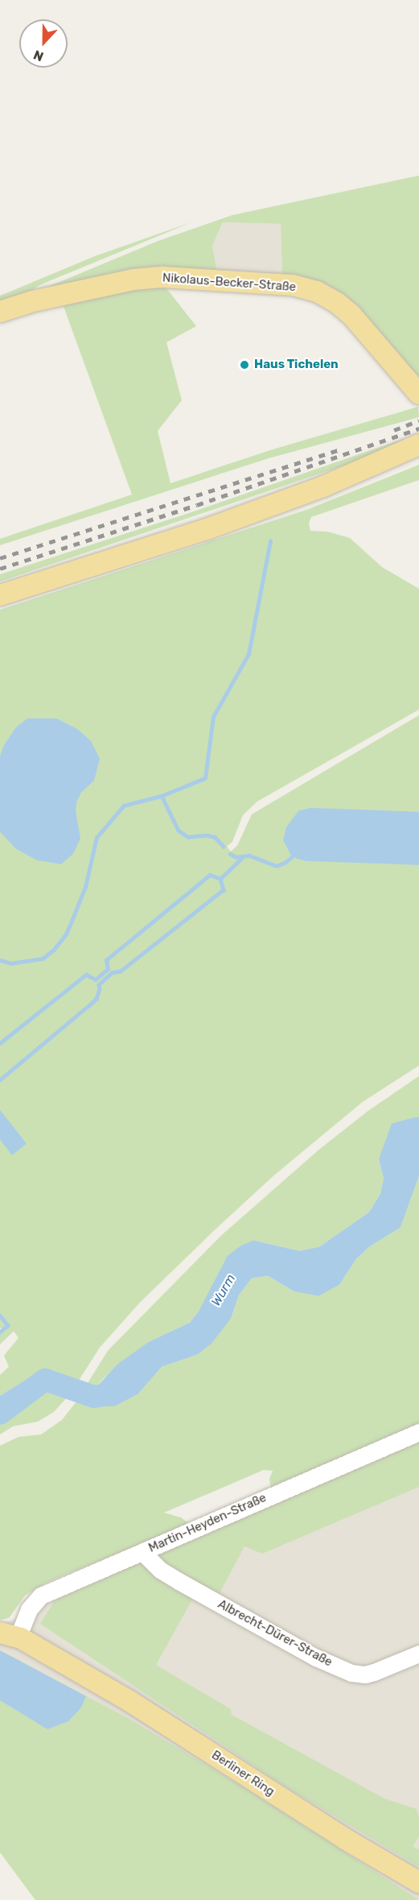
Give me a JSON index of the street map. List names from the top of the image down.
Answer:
{
  "streets": {
    "main road": ["Nikolaus-Becker-Straße", "Berliner Ring"],
    "street": ["Martin-Heyden-Straße", "Albrecht-Dürer-Straße"]
  },
  "crossings": [
    ["Martin-Heyden-Straße", "Albrecht-Dürer-Straße"],
    ["Martin-Heyden-Straße", "Berliner Ring"]
  ],
  "water": ["Wurm"],
  "places": ["Haus Tichelen"],
  "north": "bottom"
}
